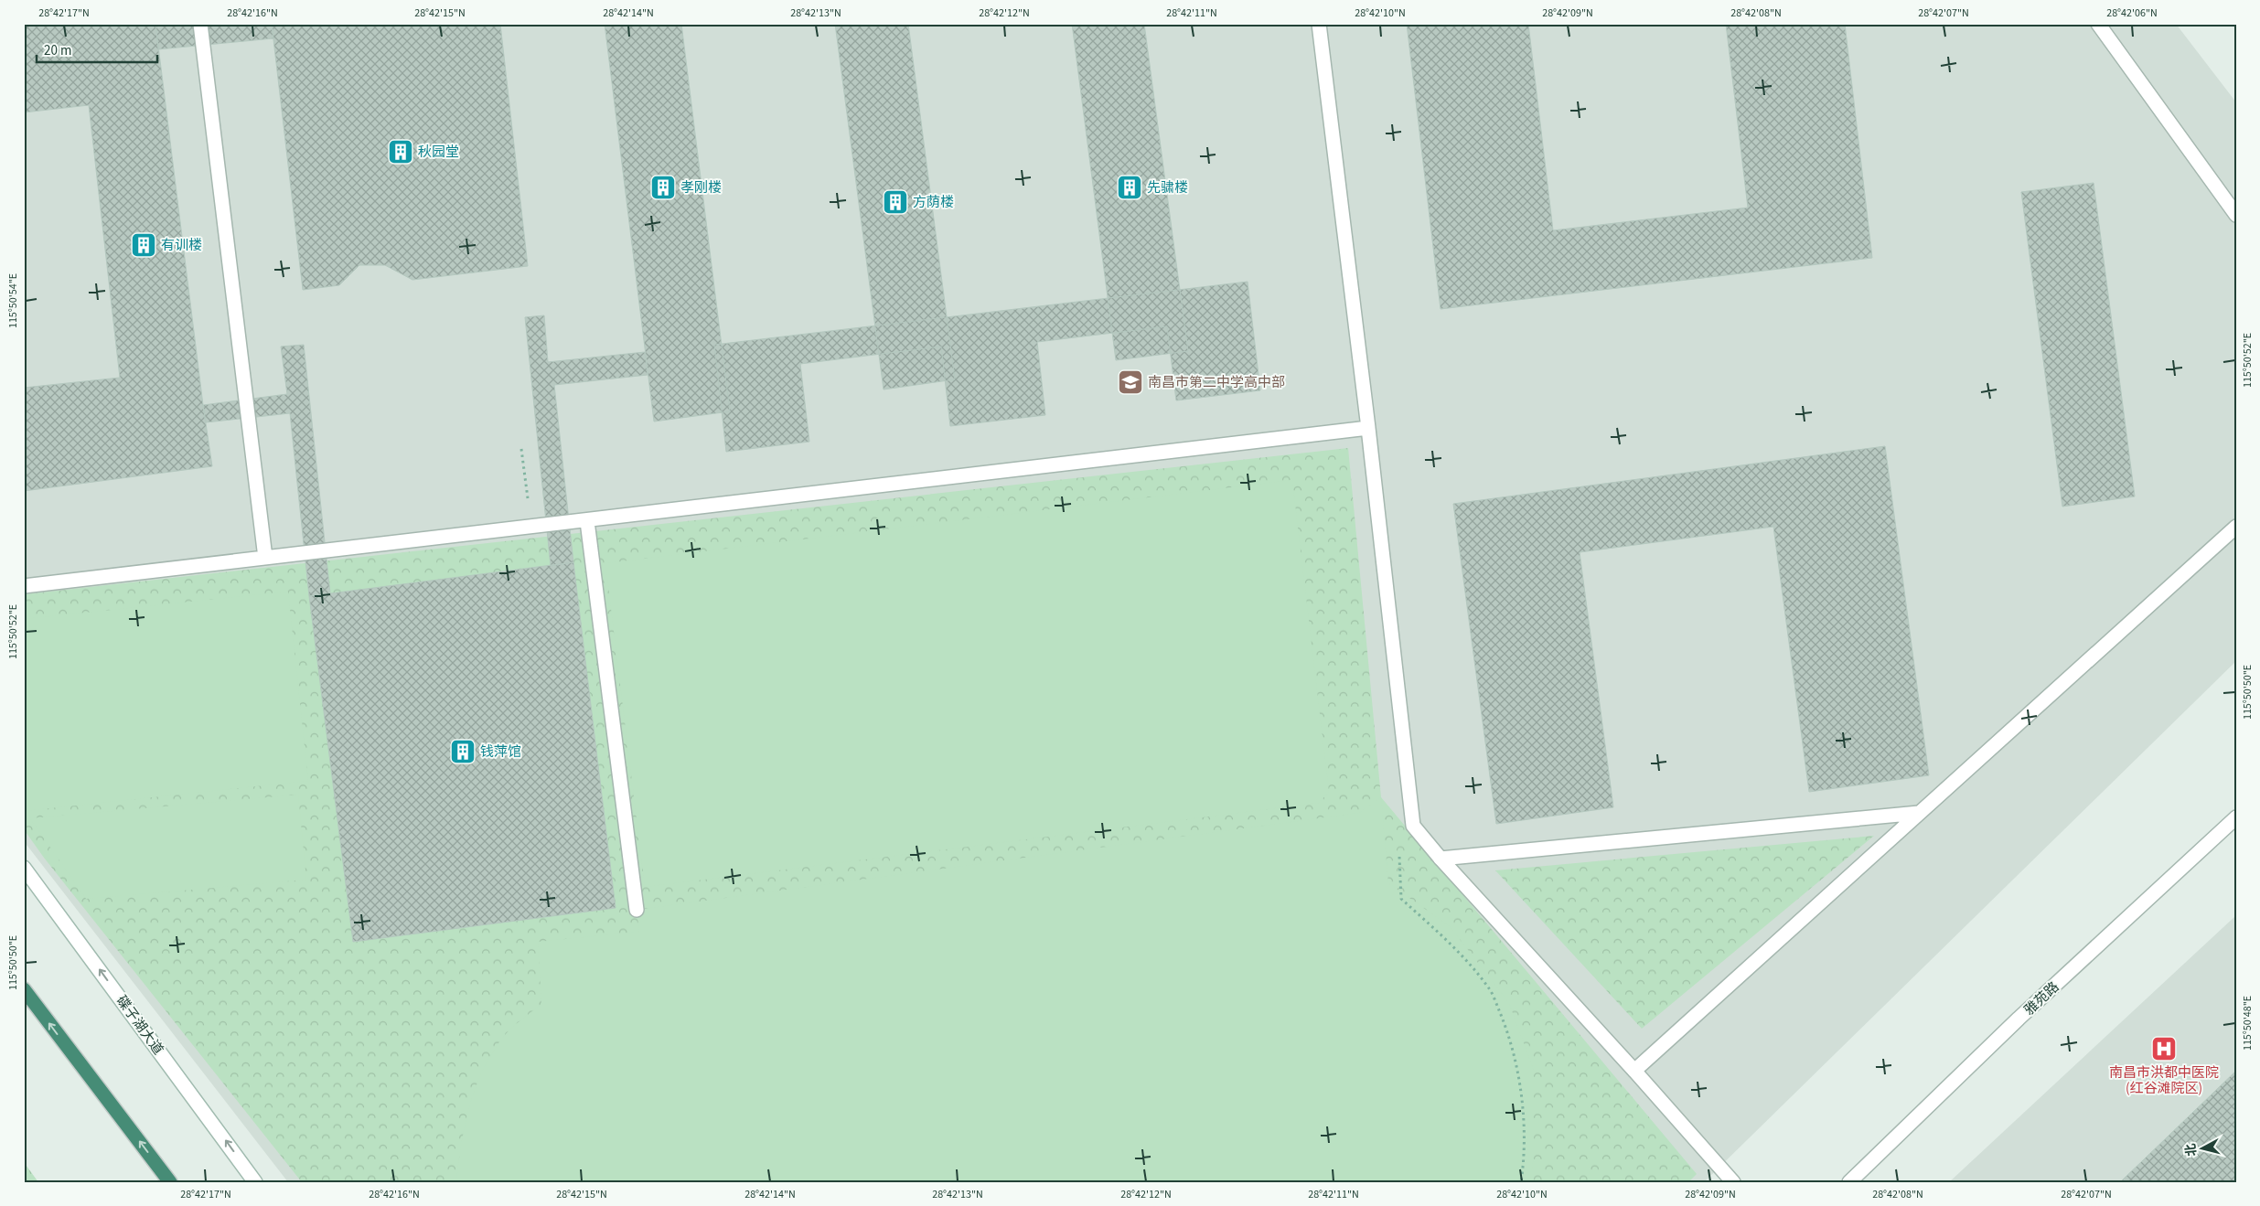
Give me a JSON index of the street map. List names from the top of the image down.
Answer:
{
  "streets": {
    "street": ["雅苑路", "碟子湖大道"]
  },
  "one_way": ["碟子湖大道"],
  "places": {
    "building": [
      "秋园堂",
      "孝刚楼",
      "先骕楼",
      "方荫楼",
      "有训楼",
      "钱萍馆"
    ],
    "school or university": ["南昌市第二中学高中部"],
    "hospital": ["南昌市洪都中医院 (红谷滩院区)"]
  },
  "scale_bar": "20 m",
  "north": "left",
  "coordinates": [
    "28°42'17\"N",
    "28°42'16\"N",
    "28°42'15\"N",
    "28°42'14\"N",
    "28°42'13\"N",
    "28°42'12\"N",
    "28°42'11\"N",
    "28°42'10\"N",
    "28°42'09\"N",
    "28°42'08\"N",
    "28°42'07\"N",
    "28°42'06\"N",
    "115°50'54\"E",
    "115°50'52\"E",
    "115°50'50\"E",
    "115°50'48\"E"
  ]
}
